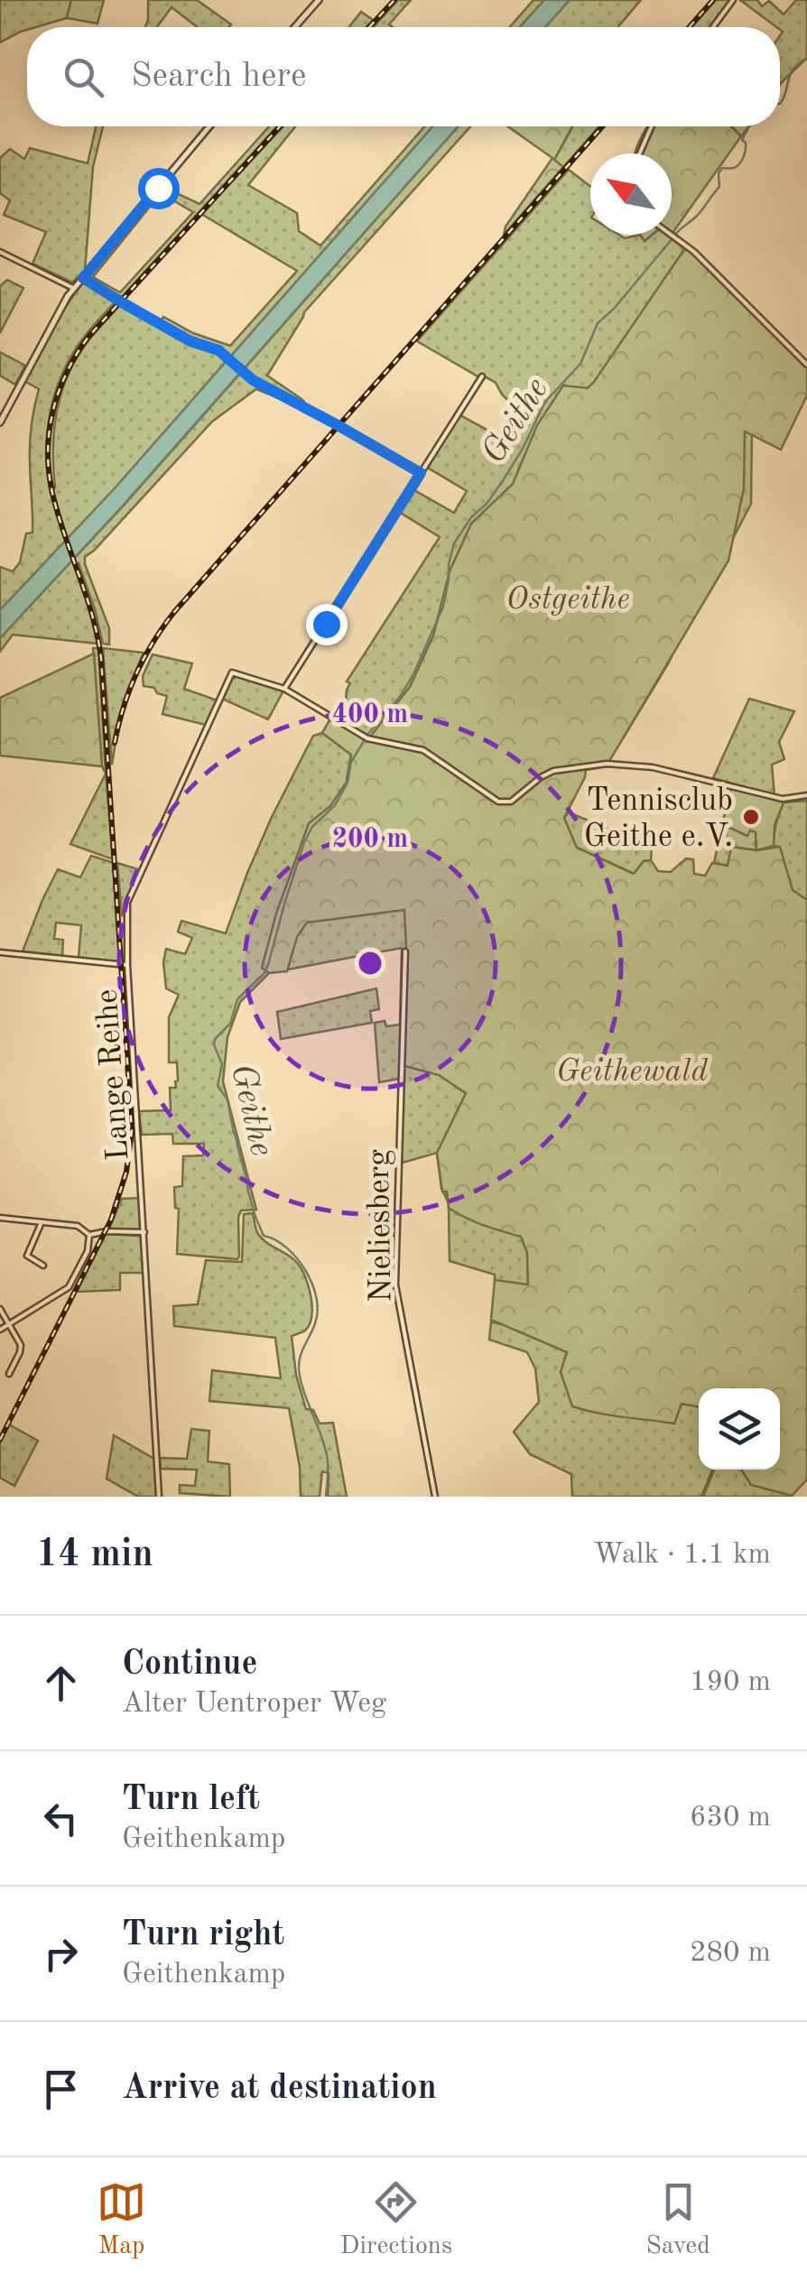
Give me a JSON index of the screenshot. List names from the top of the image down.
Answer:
{
  "streets": {
    "street": ["Lange Reihe", "Nieliesberg"]
  },
  "water": ["Geithe"],
  "parks": ["Ostgeithe", "Geithewald"],
  "places": ["Tennisclub Geithe e.V."],
  "north": "top left",
  "page": {
    "search": "Search here",
    "heading": ["14 min", "Walk · 1.1 km"],
    "list": [
      ["Continue", "Alter Uentroper Weg", "190 m"],
      ["Turn left", "Geithenkamp", "630 m"],
      ["Turn right", "Geithenkamp", "280 m"],
      "Arrive at destination"
    ],
    "nav": ["Map", "Directions", "Saved"]
  },
  "rings": ["400 m", "200 m"]
}
